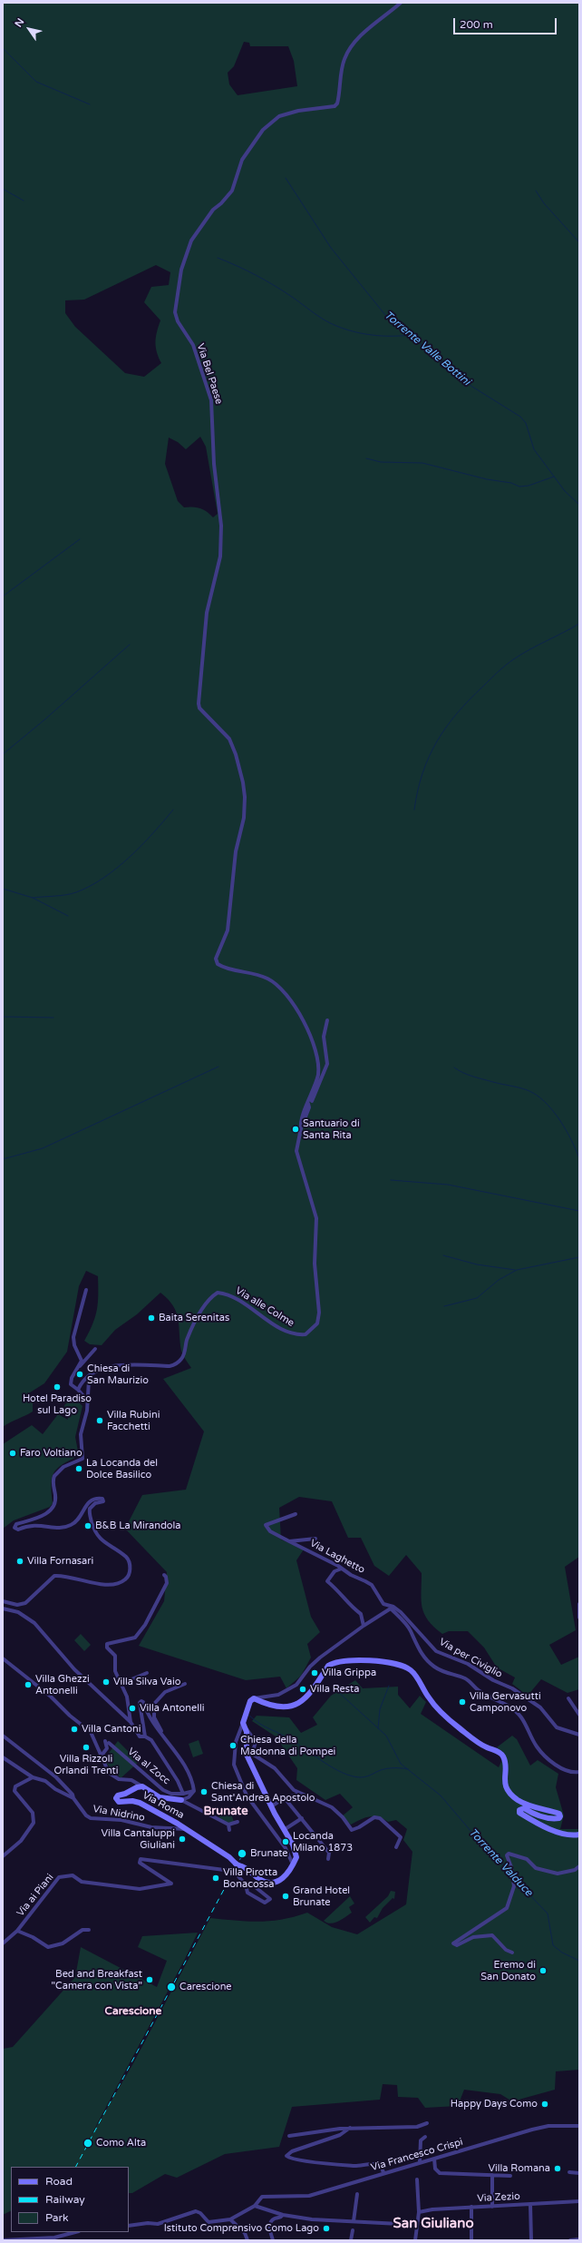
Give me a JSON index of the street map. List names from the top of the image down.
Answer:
{
  "streets": {
    "street": [
      "Via Bel Paese",
      "Via alle Colme",
      "Via Laghetto",
      "Via per Civiglio",
      "Via al Zocc",
      "Via Roma",
      "Via Nidrino",
      "Via ai Piani",
      "Via Francesco Crispi",
      "Via Zezio"
    ]
  },
  "crossings": [
    ["Via Bel Paese", "Via alle Colme"],
    ["Via Laghetto", "Via per Civiglio"],
    ["Via Roma", "Via Nidrino"],
    ["Via Roma", "Via ai Piani"]
  ],
  "districts": ["Brunate", "Carescione", "San Giuliano"],
  "water": ["Torrente Valle Bottini", "Torrente Valduce"],
  "places": [
    "Santuario di Santa Rita",
    "Baita Serenitas",
    "Chiesa di San Maurizio",
    "Hotel Paradiso sul Lago",
    "Villa Rubini Facchetti",
    "Faro Voltiano",
    "La Locanda del Dolce Basilico",
    "B&B La Mirandola",
    "Villa Fornasari",
    "Villa Grippa",
    "Villa Silva Vaio",
    "Villa Ghezzi Antonelli",
    "Villa Resta",
    "Villa Gervasutti Camponovo",
    "Villa Antonelli",
    "Villa Cantoni",
    "Chiesa della Madonna di Pompei",
    "Villa Rizzoli Orlandi Trenti",
    "Chiesa di Sant'Andrea Apostolo",
    "Villa Cantaluppi Giuliani",
    "Locanda Milano 1873",
    "Brunate",
    "Villa Pirotta Bonacossa",
    "Grand Hotel Brunate",
    "Eremo di San Donato",
    "Bed and Breakfast \"Camera con Vista\"",
    "Carescione",
    "Happy Days Como",
    "Como Alta",
    "Villa Romana",
    "Istituto Comprensivo Como Lago"
  ],
  "legend": ["Road", "Railway", "Park"],
  "scale_bar": "200 m",
  "north": "top left"
}
